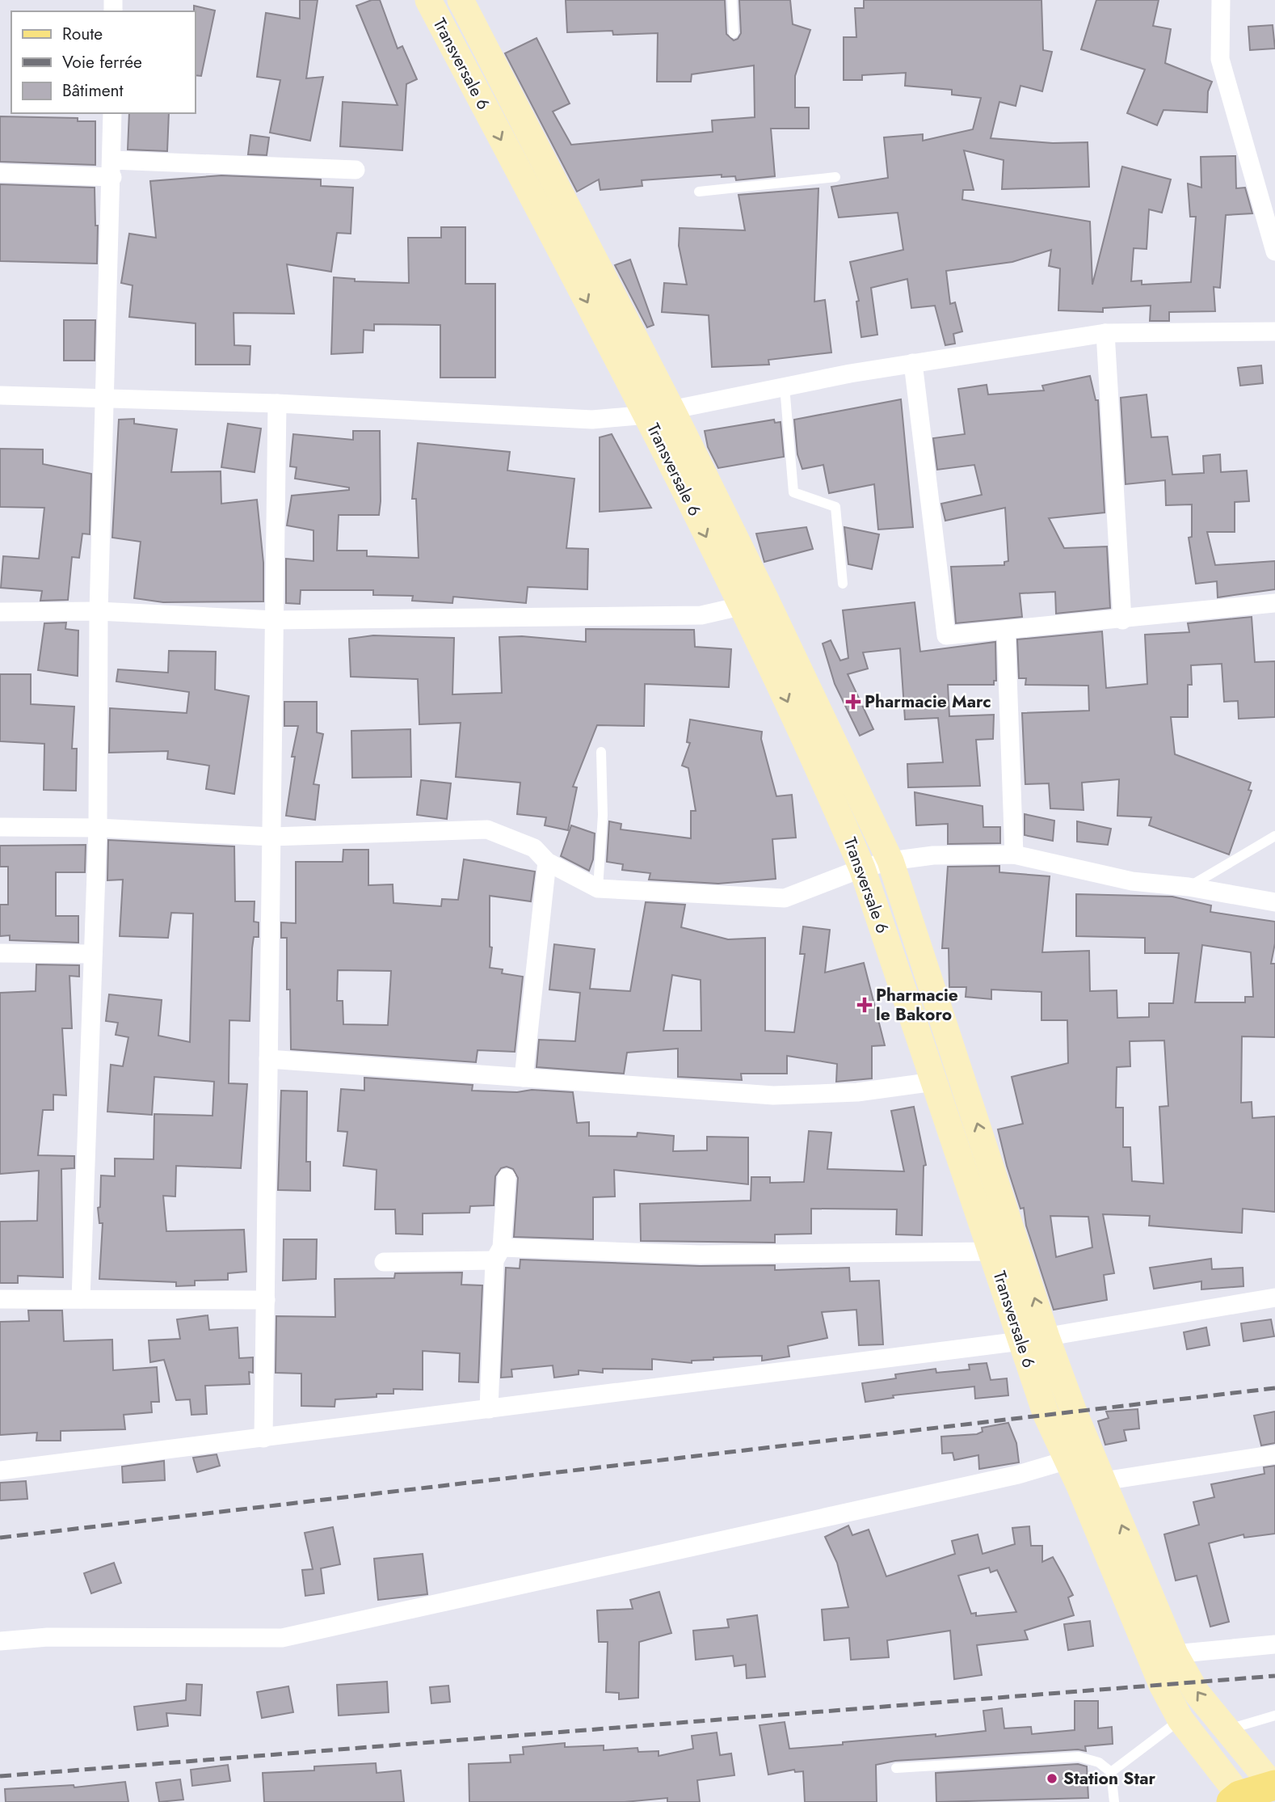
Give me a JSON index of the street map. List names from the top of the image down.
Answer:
{
  "streets": {
    "main road": ["Transversale 6"]
  },
  "places": {
    "health": ["Pharmacie Marc", "Pharmacie le Bakoro"],
    "other": ["Station Star"]
  },
  "legend": ["Route", "Voie ferrée", "Bâtiment"]
}
